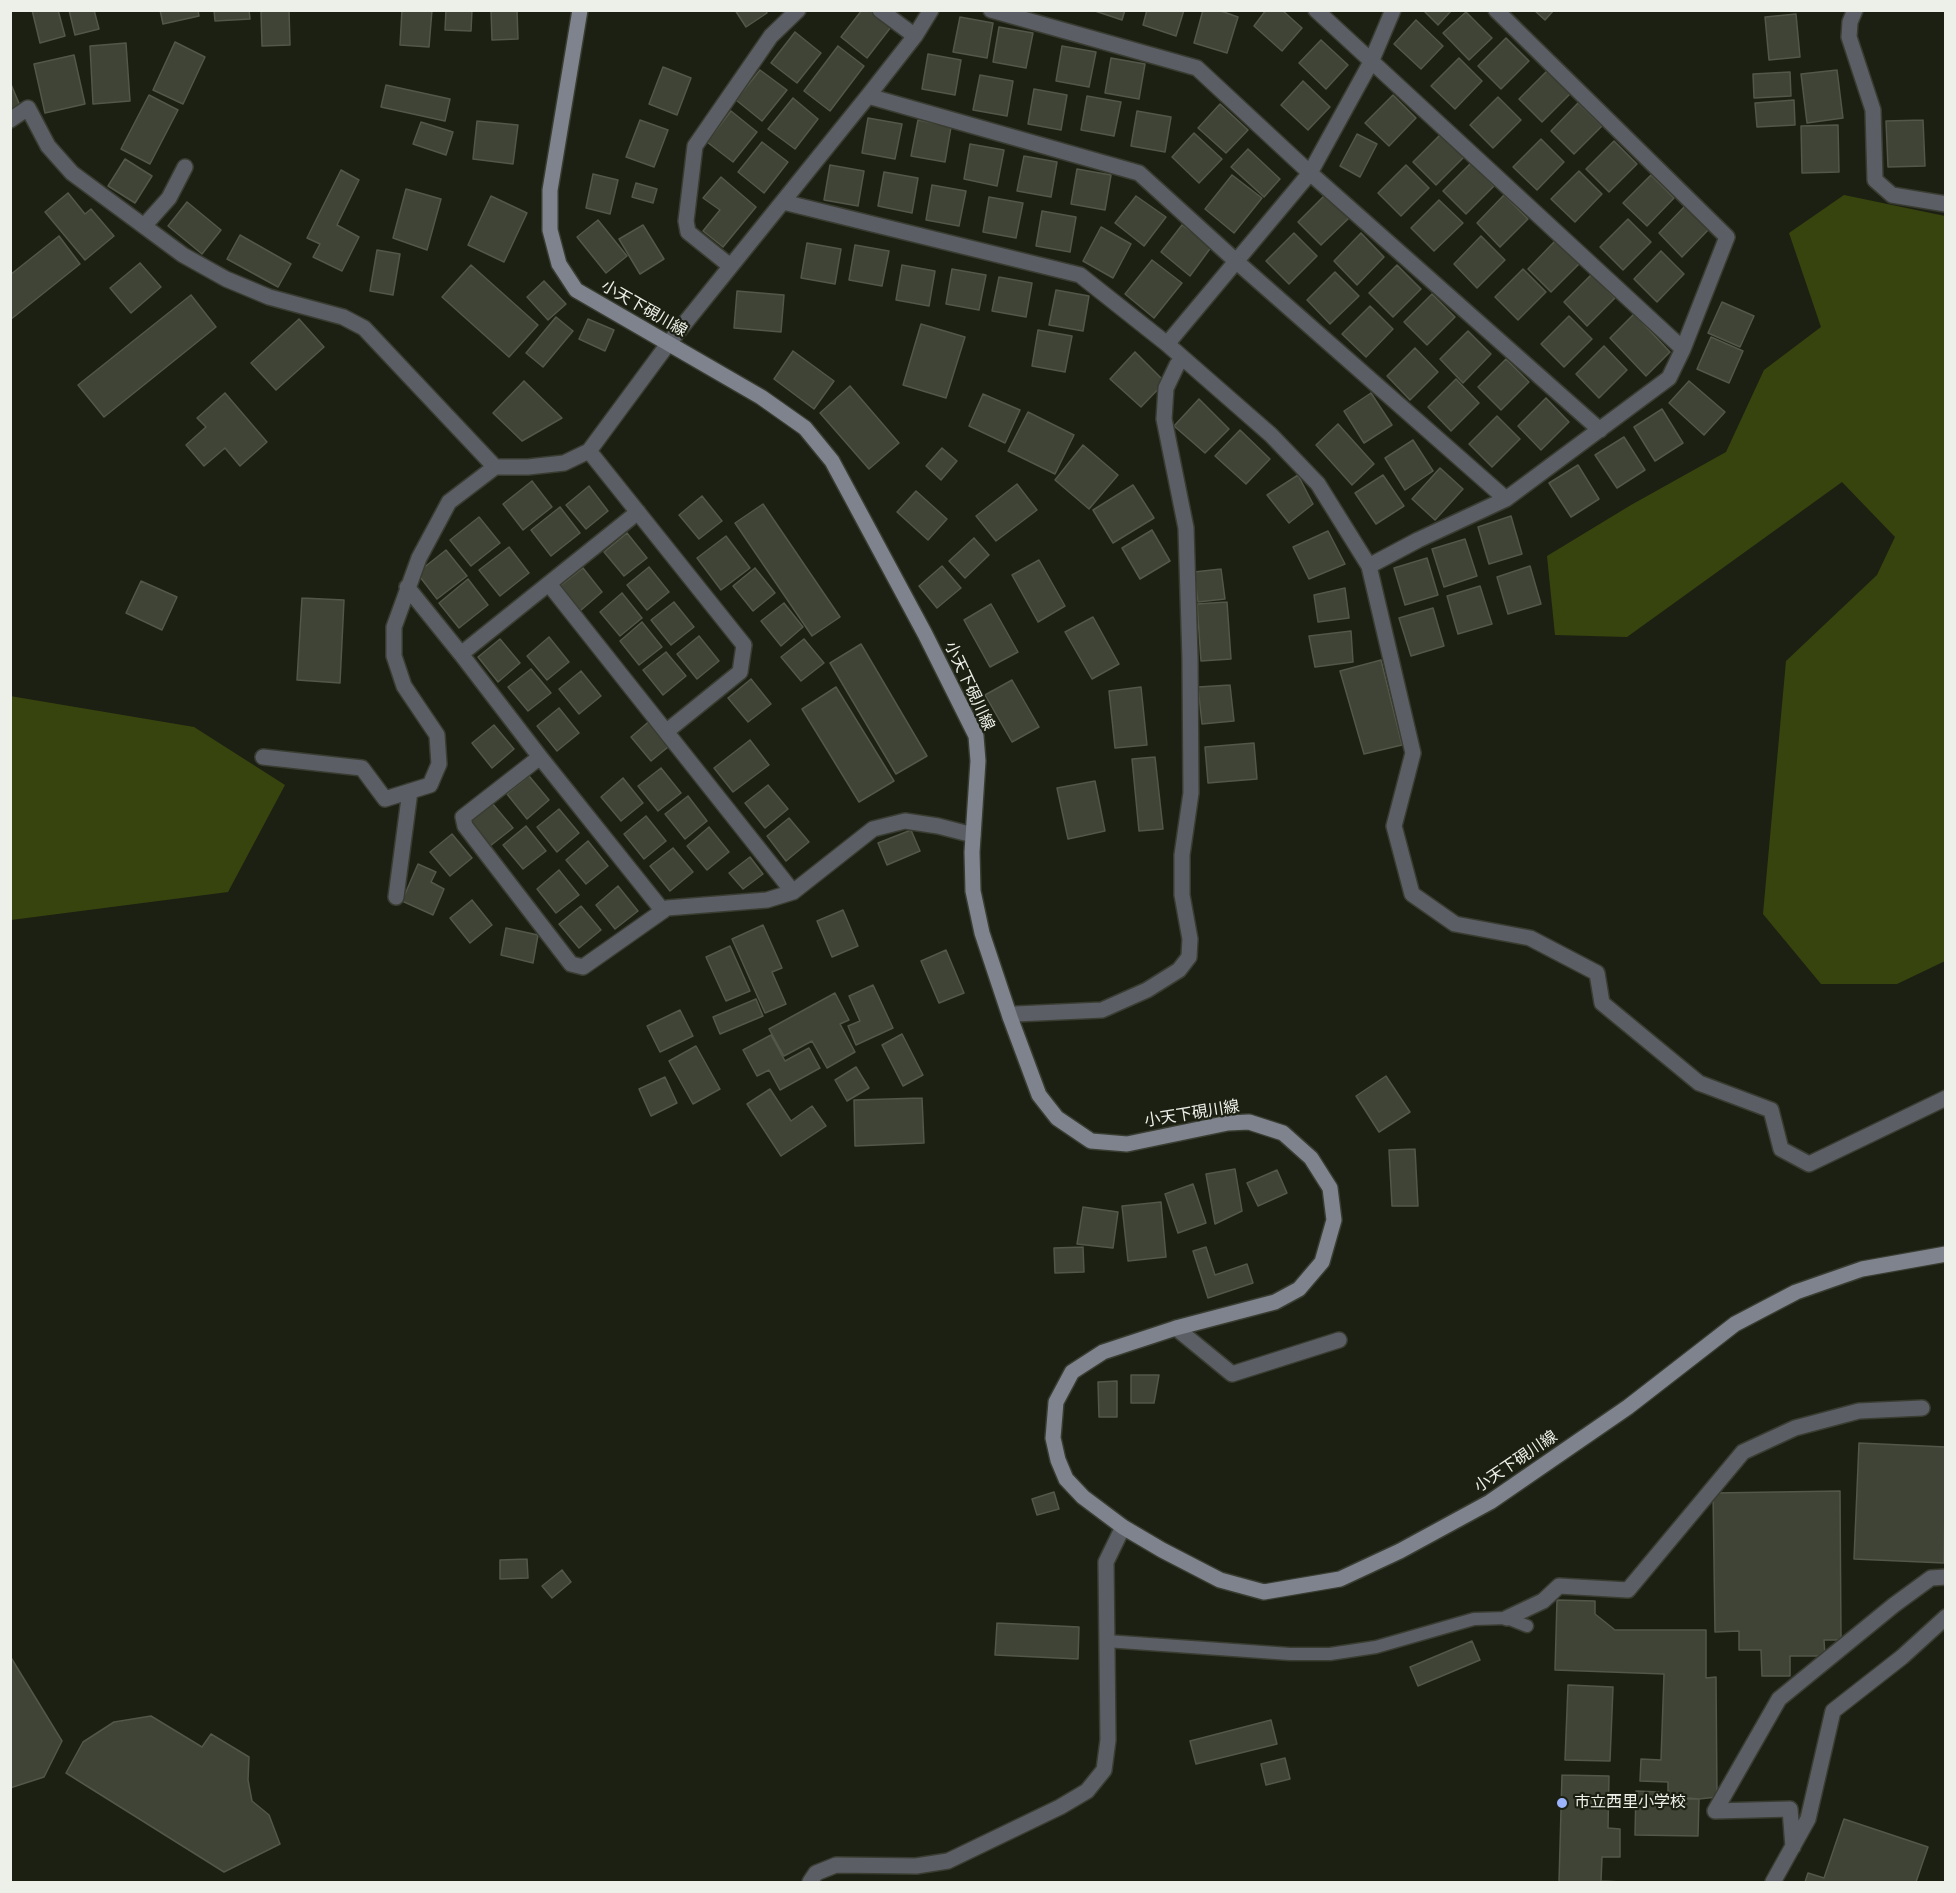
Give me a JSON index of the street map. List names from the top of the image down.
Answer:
{
  "streets": {
    "main road": ["小天下硯川線"]
  },
  "places": ["市立西里小学校"]
}
